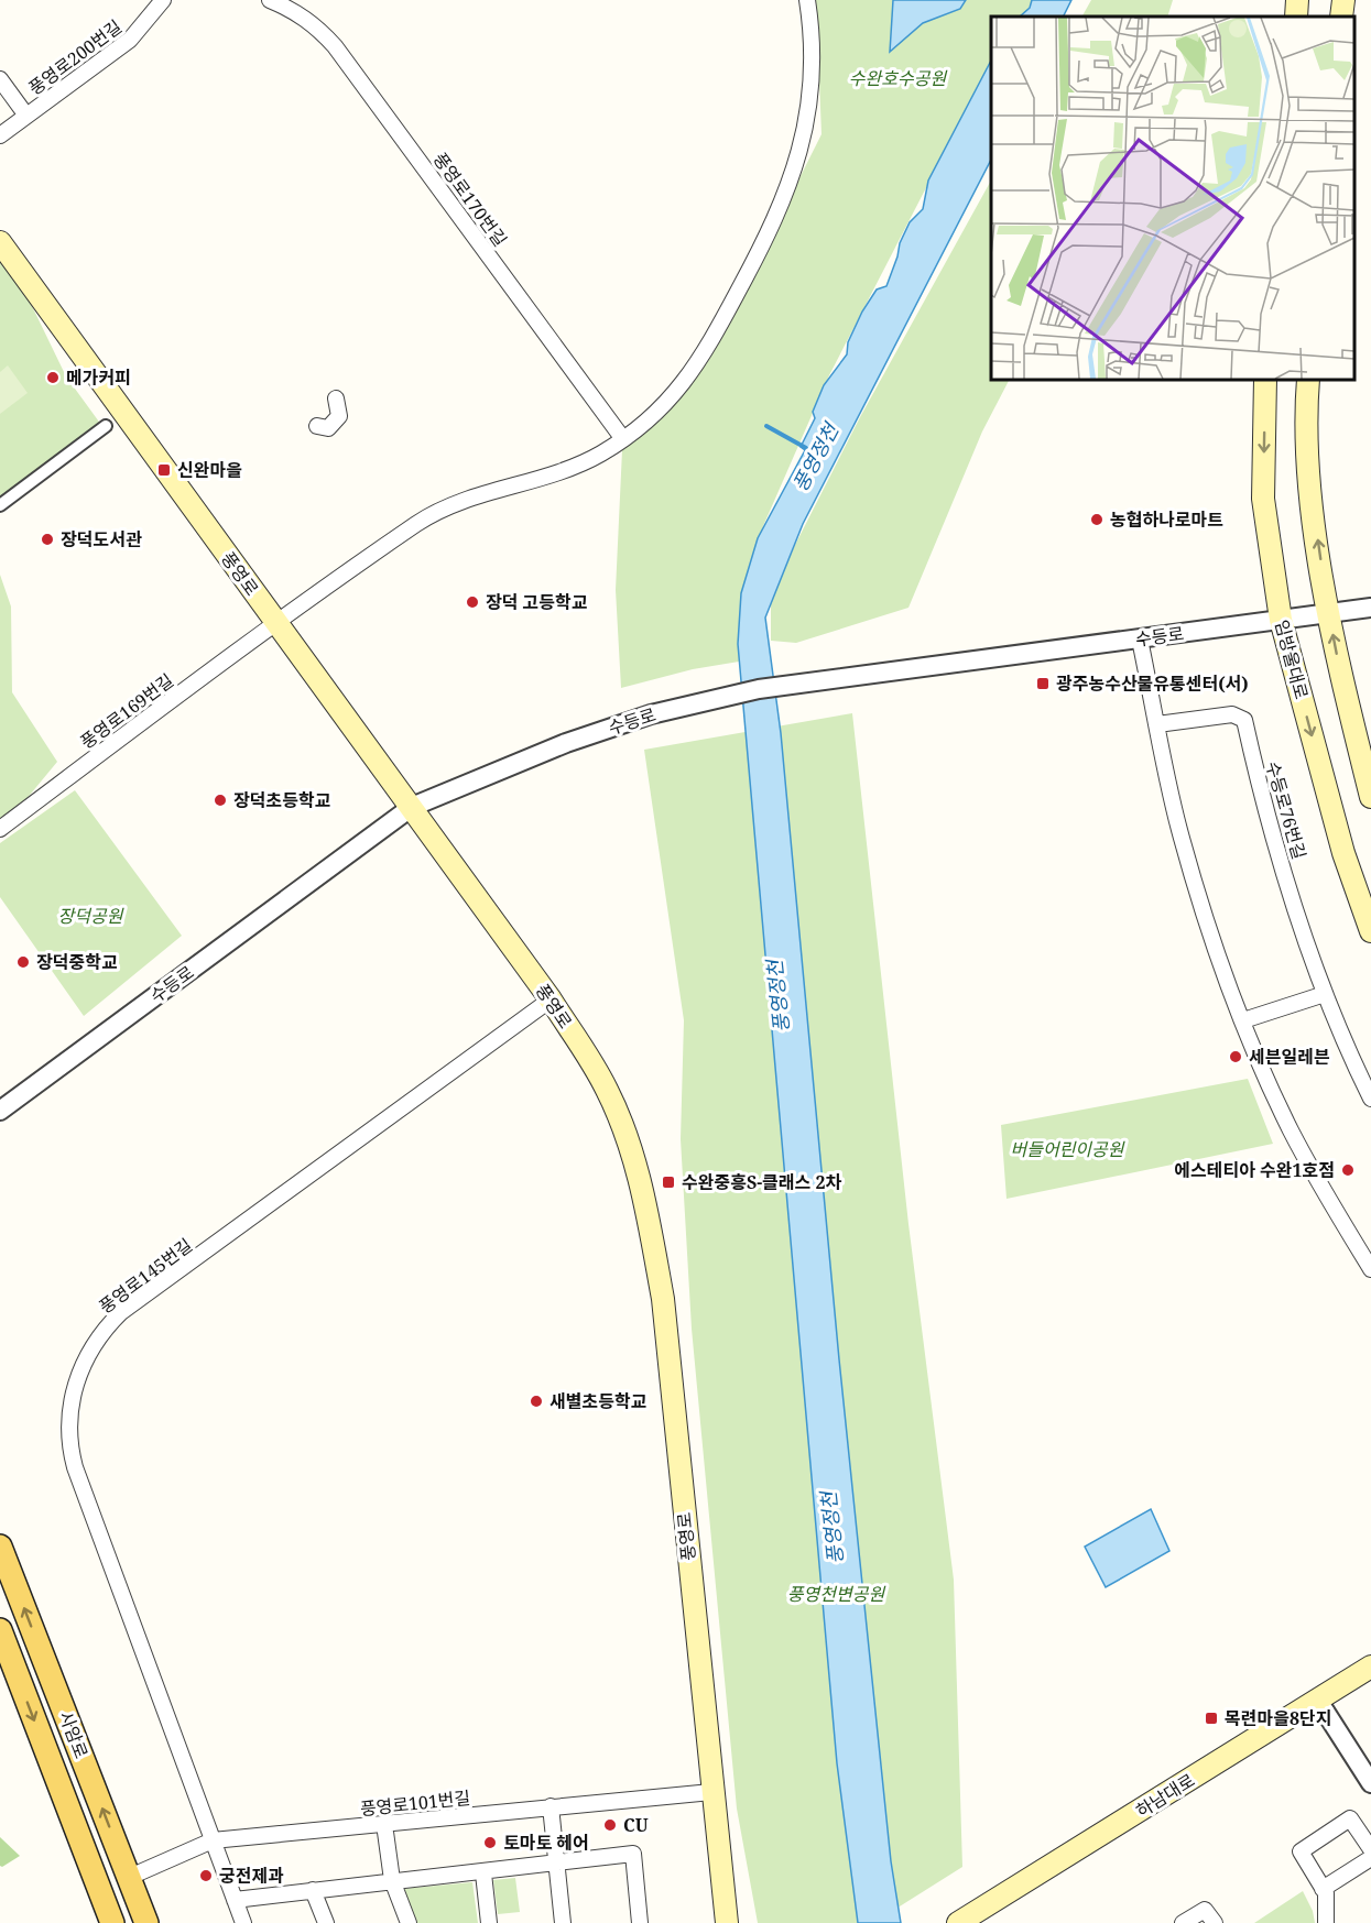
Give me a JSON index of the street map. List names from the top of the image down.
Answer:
{
  "streets": {
    "main road": [
      "풍영로",
      "임방울대로",
      "사암로",
      "하남대로"
    ],
    "street": [
      "풍영로200번길",
      "풍영로170번길",
      "수등로",
      "풍영로169번길",
      "수등로76번길",
      "풍영로145번길",
      "풍영로101번길"
    ]
  },
  "crossings": [
    ["풍영로", "수등로"],
    ["풍영로", "풍영로169번길"],
    ["풍영로", "풍영로145번길"],
    ["풍영로", "풍영로101번길"],
    ["수등로", "임방울대로"],
    ["풍영로145번길", "풍영로101번길"],
    ["사암로", "풍영로101번길"]
  ],
  "water": ["풍영정천"],
  "parks": [
    "수완호수공원",
    "장덕공원",
    "버들어린이공원",
    "풍영천변공원"
  ],
  "places": {
    "other": [
      "메가커피",
      "농협하나로마트",
      "장덕도서관",
      "장덕 고등학교",
      "장덕초등학교",
      "장덕중학교",
      "세븐일레븐",
      "에스테티아 수완1호점",
      "새별초등학교",
      "CU",
      "토마토 헤어",
      "궁전제과"
    ],
    "transit": [
      "신완마을",
      "광주농수산물유통센터(서)",
      "수완중흥S-클래스 2차",
      "목련마을8단지"
    ]
  }
}
